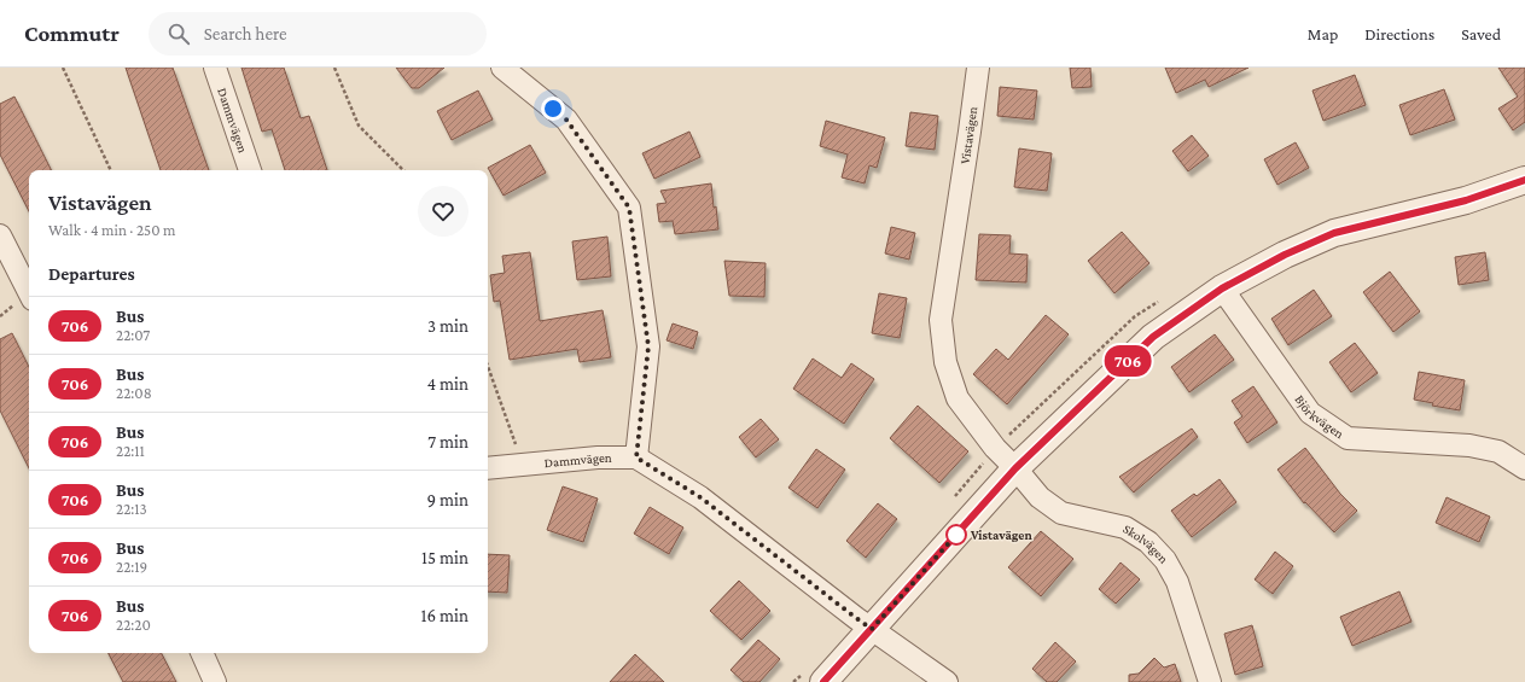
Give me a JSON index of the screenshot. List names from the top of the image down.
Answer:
{
  "streets": {
    "street": [
      "Dammvägen",
      "Vistavägen",
      "Björkvägen",
      "Skolvägen"
    ]
  },
  "crossings": [
    ["Vistavägen", "Skolvägen"]
  ],
  "places": ["Vistavägen"],
  "lines": ["bus line 706"],
  "page": {
    "header": "Commutr",
    "search": "Search here",
    "nav": ["Map", "Directions", "Saved"],
    "on_map": "706",
    "heading": [
      ["Vistavägen", "Walk · 4 min · 250 m"],
      "Departures"
    ],
    "list": [
      {
        "mark": "706",
        "name": "Bus",
        "note": "22:07",
        "value": "3 min"
      },
      {
        "mark": "706",
        "name": "Bus",
        "note": "22:08",
        "value": "4 min"
      },
      {
        "mark": "706",
        "name": "Bus",
        "note": "22:11",
        "value": "7 min"
      },
      {
        "mark": "706",
        "name": "Bus",
        "note": "22:13",
        "value": "9 min"
      },
      {
        "mark": "706",
        "name": "Bus",
        "note": "22:19",
        "value": "15 min"
      },
      {
        "mark": "706",
        "name": "Bus",
        "note": "22:20",
        "value": "16 min"
      }
    ]
  }
}
